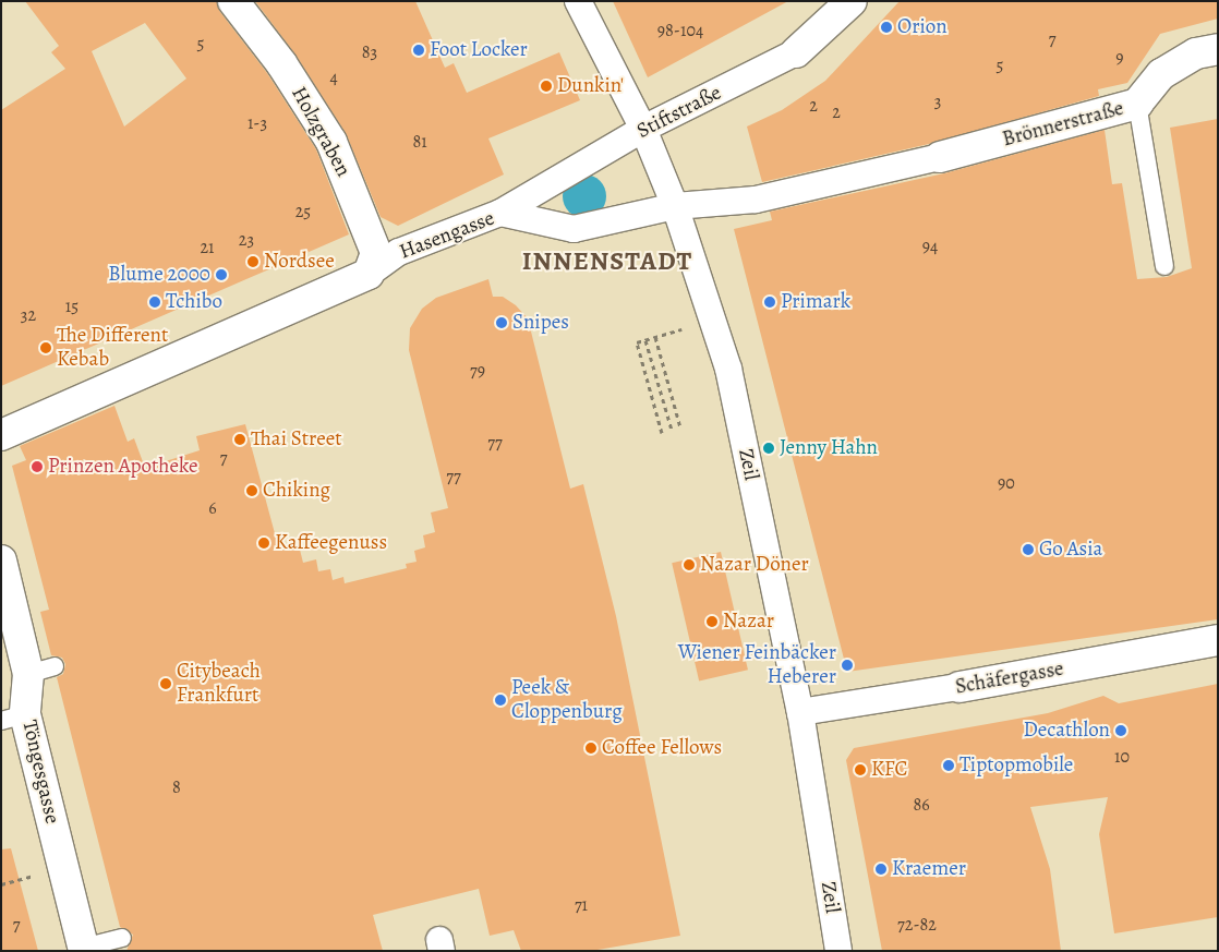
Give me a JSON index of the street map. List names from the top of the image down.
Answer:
{
  "streets": {
    "street": [
      "Stiftstraße",
      "Brönnerstraße",
      "Holzgraben",
      "Hasengasse",
      "Zeil",
      "Schäfergasse",
      "Töngesgasse"
    ]
  },
  "crossings": [
    ["Stiftstraße", "Hasengasse"],
    ["Stiftstraße", "Zeil"],
    ["Brönnerstraße", "Hasengasse"],
    ["Holzgraben", "Hasengasse"],
    ["Hasengasse", "Zeil"],
    ["Zeil", "Schäfergasse"]
  ],
  "districts": ["INNENSTADT"],
  "places": [
    "Orion",
    "Foot Locker",
    "Dunkin'",
    "Nordsee",
    "Blume 2000",
    "Tchibo",
    "Primark",
    "Snipes",
    "The Different Kebab",
    "Thai Street",
    "Jenny Hahn",
    "Prinzen Apotheke",
    "Chiking",
    "Kaffeegenuss",
    "Go Asia",
    "Nazar Döner",
    "Nazar",
    "Wiener Feinbäcker Heberer",
    "Citybeach Frankfurt",
    "Peek & Cloppenburg",
    "Decathlon",
    "Coffee Fellows",
    "Tiptopmobile",
    "KFC",
    "Kraemer"
  ],
  "house_numbers": [
    "98-104",
    "7",
    "5",
    "83",
    "9",
    "5",
    "4",
    "3",
    "2",
    "2",
    "1-3",
    "81",
    "25",
    "23",
    "94",
    "21",
    "15",
    "32",
    "79",
    "77",
    "7",
    "77",
    "90",
    "6",
    "10",
    "8",
    "86",
    "71",
    "7",
    "72-82"
  ]
}
